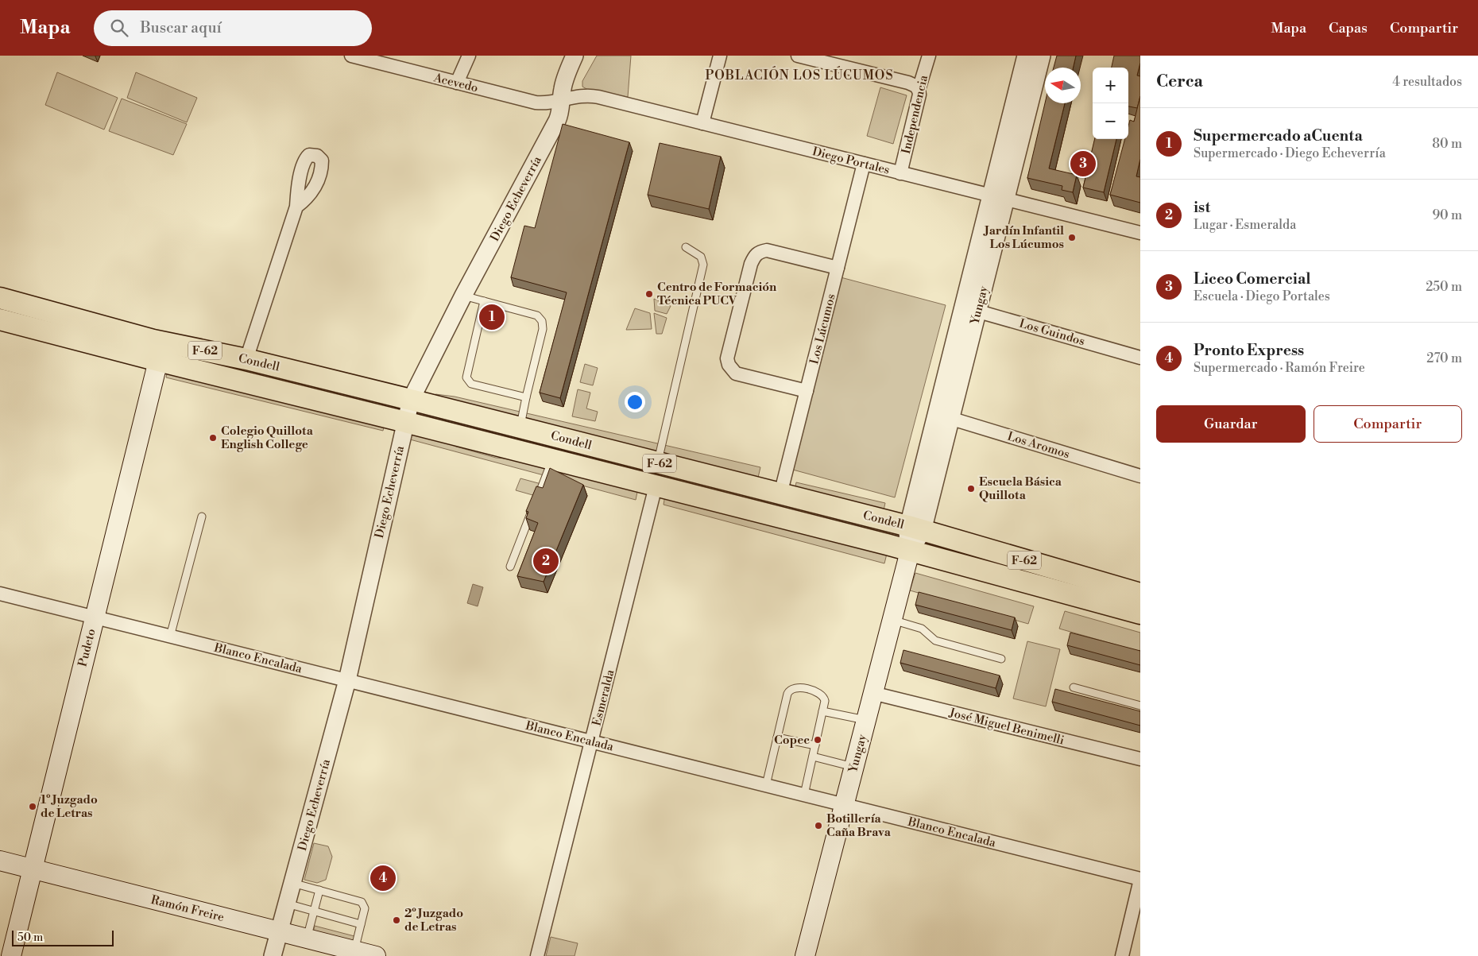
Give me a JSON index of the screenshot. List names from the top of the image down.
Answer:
{
  "streets": {
    "main road": [
      "Yungay",
      "F-62",
      "Condell",
      "Pudeto",
      "Ramón Freire"
    ],
    "street": [
      "Acevedo",
      "Independencia",
      "Diego Portales",
      "Diego Echeverría",
      "Los Lúcumos",
      "Los Guindos",
      "Los Aromos",
      "Blanco Encalada",
      "Esmeralda",
      "José Miguel Benimelli"
    ]
  },
  "crossings": [
    ["Acevedo", "Diego Portales"],
    ["Acevedo", "Diego Echeverría"],
    ["Independencia", "Diego Portales"],
    ["Diego Portales", "Diego Echeverría"],
    ["Diego Portales", "Yungay"],
    ["Diego Portales", "Los Lúcumos"],
    ["Diego Echeverría", "Condell"],
    ["Diego Echeverría", "Blanco Encalada"],
    ["Diego Echeverría", "Ramón Freire"],
    ["Yungay", "Los Guindos"],
    ["Yungay", "Condell"],
    ["Yungay", "Los Aromos"],
    ["Yungay", "Blanco Encalada"],
    ["Yungay", "José Miguel Benimelli"],
    ["Los Lúcumos", "Condell"],
    ["Condell", "Pudeto"],
    ["Condell", "Esmeralda"],
    ["Pudeto", "Blanco Encalada"],
    ["Pudeto", "Ramón Freire"],
    ["Blanco Encalada", "Esmeralda"]
  ],
  "districts": ["POBLACIÓN LOS LÚCUMOS"],
  "places": [
    "Jardín Infantil Los Lúcumos",
    "Centro de Formación Técnica PUCV",
    "Colegio Quillota English College",
    "Escuela Básica Quillota",
    "Copec",
    "1º Juzgado de Letras",
    "Botillería Caña Brava",
    "2º Juzgado de Letras"
  ],
  "scale_bar": "50 m",
  "north": "left",
  "page": {
    "header": "Mapa",
    "search": "Buscar aquí",
    "nav": ["Mapa", "Capas", "Compartir"],
    "heading": ["Cerca", "4 resultados"],
    "map_buttons": ["+", "−"],
    "list": [
      {
        "mark": "1",
        "name": "Supermercado aCuenta",
        "note": "Supermercado · Diego Echeverría",
        "value": "80 m"
      },
      {
        "mark": "2",
        "name": "ist",
        "note": "Lugar · Esmeralda",
        "value": "90 m"
      },
      {
        "mark": "3",
        "name": "Liceo Comercial",
        "note": "Escuela · Diego Portales",
        "value": "250 m"
      },
      {
        "mark": "4",
        "name": "Pronto Express",
        "note": "Supermercado · Ramón Freire",
        "value": "270 m"
      }
    ],
    "pins": [
      "3",
      "1",
      "2",
      "4"
    ],
    "buttons": ["Guardar", "Compartir"],
    "scale": "50 m"
  }
}
